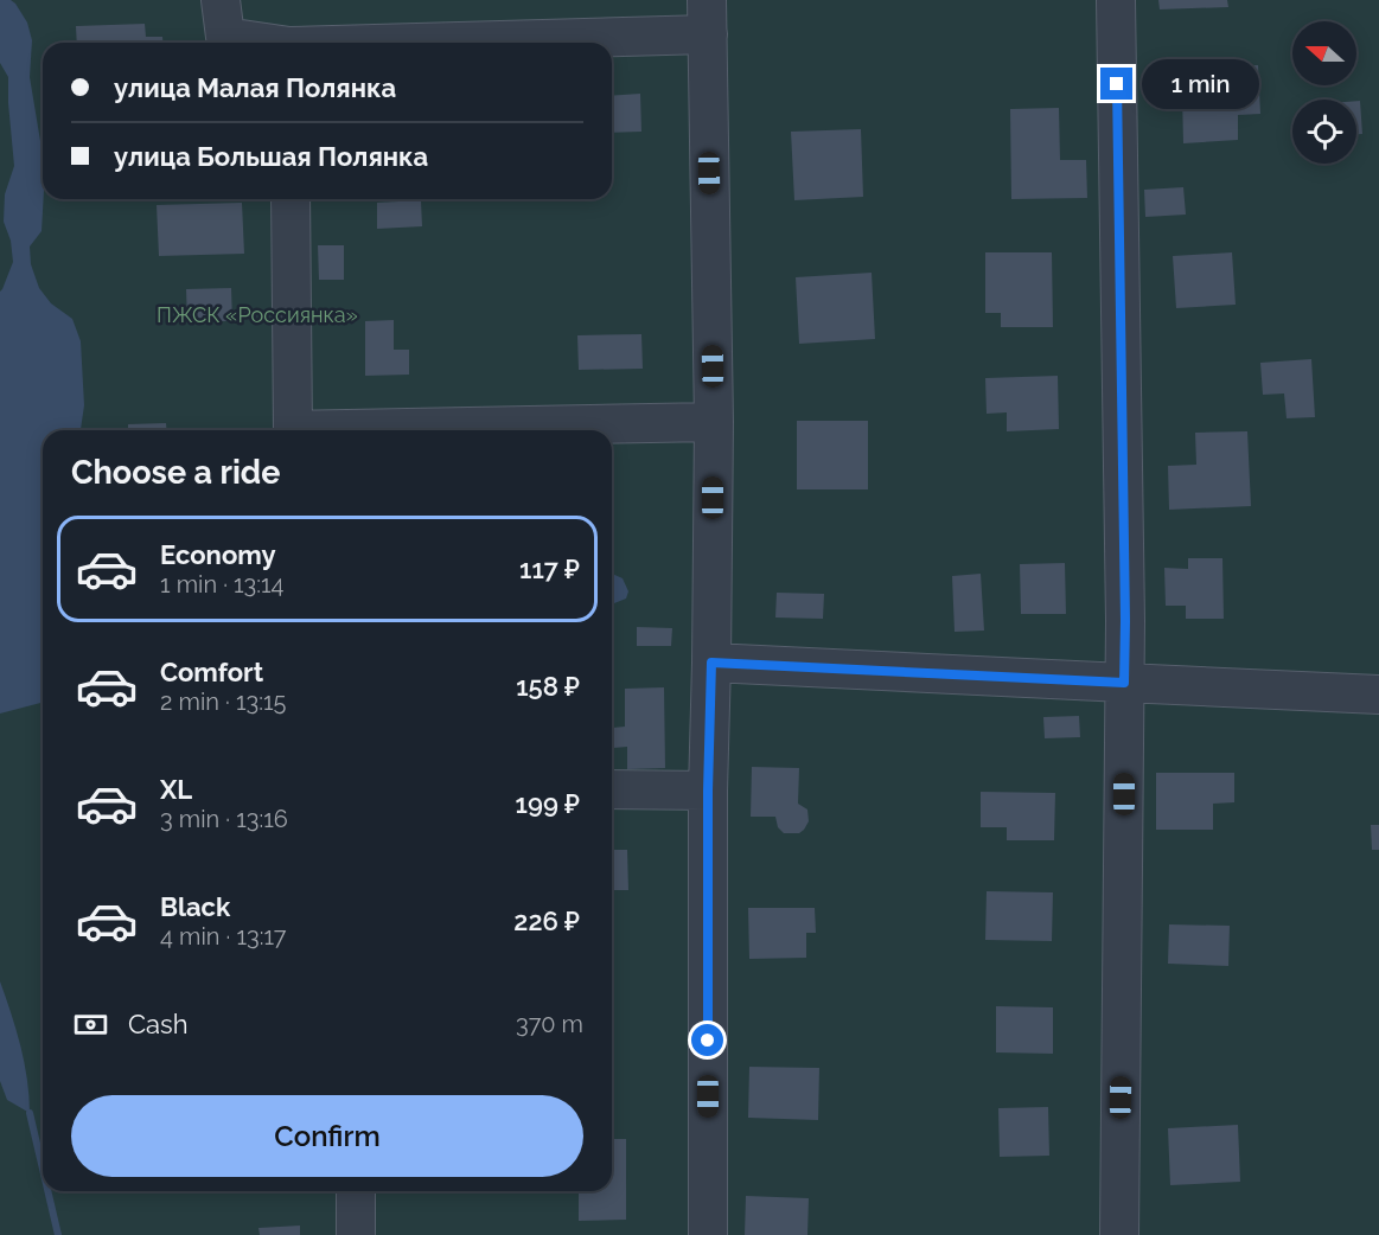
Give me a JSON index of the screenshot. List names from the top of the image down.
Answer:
{
  "parks": ["ПЖСК «Россиянка»"],
  "north": "left",
  "page": {
    "banner": ["улица Малая Полянка", "улица Большая Полянка"],
    "bubble": "1 min",
    "heading": "Choose a ride",
    "list": [
      {
        "name": "Economy",
        "note": "1 min · 13:14",
        "value": "117 ₽"
      },
      {
        "name": "Comfort",
        "note": "2 min · 13:15",
        "value": "158 ₽"
      },
      {
        "name": "XL",
        "note": "3 min · 13:16",
        "value": "199 ₽"
      },
      {
        "name": "Black",
        "note": "4 min · 13:17",
        "value": "226 ₽"
      }
    ],
    "pay": ["Cash", "370 m"],
    "buttons": "Confirm"
  }
}
